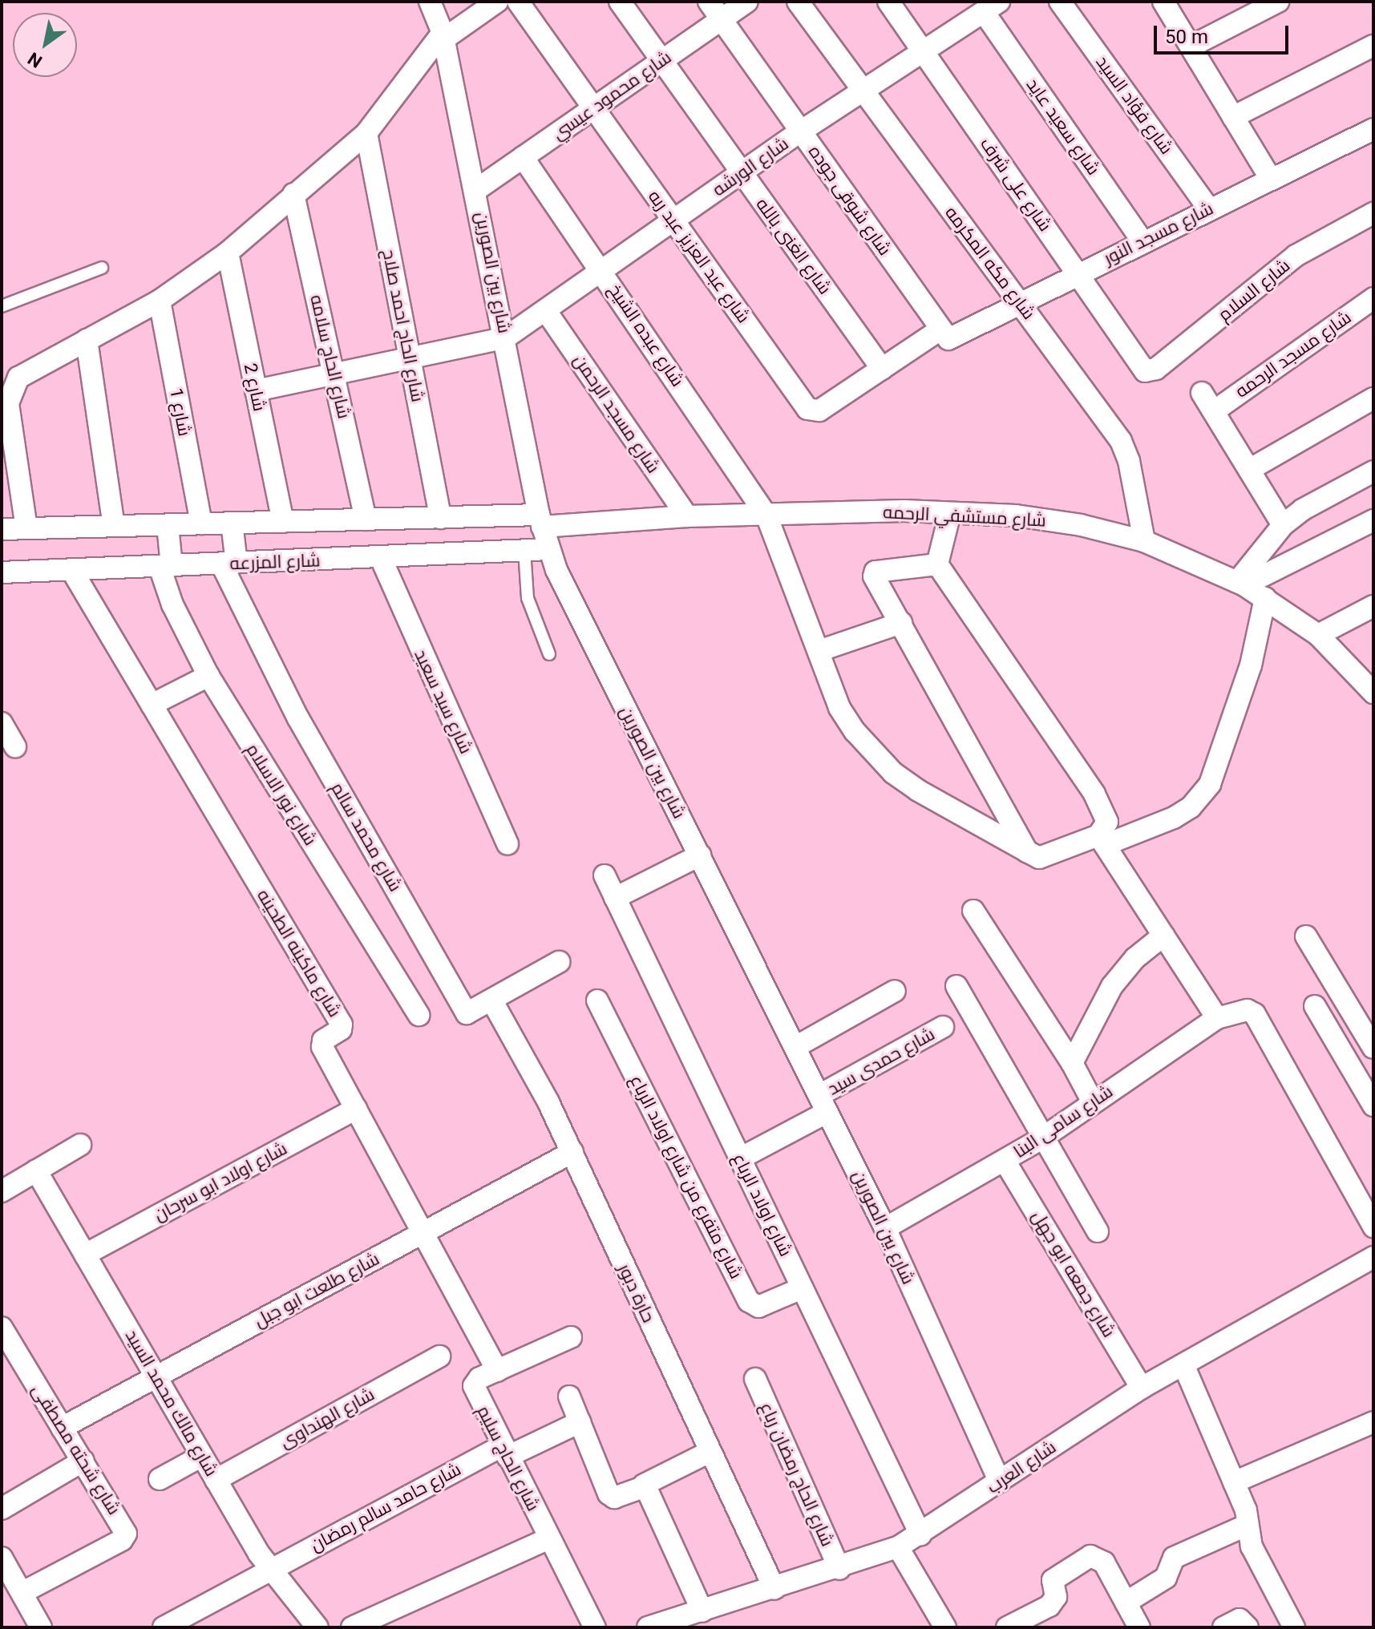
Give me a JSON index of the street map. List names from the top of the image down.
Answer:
{
  "streets": {
    "street": [
      "شارع محمود عيسي",
      "شارع فؤاد السيد",
      "شارع سعيد عايد",
      "شارع الورشه",
      "شارع على شرف",
      "شارع شوقى جوده",
      "شارع مسجد النور",
      "شارع الغنى بالله",
      "شارع عبد العزيز عبد ربه",
      "شارع مكه المكرمه",
      "شارع بين الصورين",
      "شارع السلام",
      "شارع الحاج احمد صلاح",
      "شارع عبده الشيخ",
      "شارع مسجد الرحمه",
      "شارع الحاج سلامه",
      "شارع 2",
      "شارع 1",
      "شارع مسجد الرحمن",
      "شارع مستشفي الرحمه",
      "شارع المزرعه",
      "شارع سيد سعيد",
      "شارع نور الاسلام",
      "شارع محمد سالم",
      "شارع ماكينه الطحينه",
      "شارع حمدى سيد",
      "شارع سامى البنا",
      "شارع متفرع من شارع اولاد الرباع",
      "شارع اولاد ابو سرحان",
      "شارع اولاد الرباع",
      "شارع جمعه ابو جهل",
      "شارع طلعت ابو جبل",
      "حارة دبور",
      "شارع مالك محمد السيد",
      "شارع الهنداوى",
      "شارع شحته مصطفى",
      "شارع الحاج سليم",
      "شارع العرب",
      "شارع الحاج رمضان رباع",
      "شارع حامد سالم رمضان"
    ]
  },
  "crossings": [
    ["شارع محمود عيسي", "شارع شوقى جوده"],
    ["شارع محمود عيسي", "شارع الغنى بالله"],
    ["شارع محمود عيسي", "شارع عبد العزيز عبد ربه"],
    ["شارع محمود عيسي", "شارع بين الصورين"],
    ["شارع محمود عيسي", "شارع عبده الشيخ"],
    ["شارع فؤاد السيد", "شارع مسجد النور"],
    ["شارع سعيد عايد", "شارع الورشه"],
    ["شارع سعيد عايد", "شارع مسجد النور"],
    ["شارع الورشه", "شارع على شرف"],
    ["شارع الورشه", "شارع شوقى جوده"],
    ["شارع الورشه", "شارع الغنى بالله"],
    ["شارع الورشه", "شارع عبد العزيز عبد ربه"],
    ["شارع الورشه", "شارع مكه المكرمه"],
    ["شارع الورشه", "شارع بين الصورين"],
    ["شارع الورشه", "شارع عبده الشيخ"],
    ["شارع الورشه", "شارع مسجد الرحمن"],
    ["شارع على شرف", "شارع مسجد النور"],
    ["شارع على شرف", "شارع السلام"],
    ["شارع شوقى جوده", "شارع مسجد النور"],
    ["شارع مسجد النور", "شارع الغنى بالله"],
    ["شارع مسجد النور", "شارع عبد العزيز عبد ربه"],
    ["شارع مسجد النور", "شارع مكه المكرمه"],
    ["شارع مكه المكرمه", "شارع مستشفي الرحمه"],
    ["شارع بين الصورين", "شارع مستشفي الرحمه"],
    ["شارع بين الصورين", "شارع المزرعه"],
    ["شارع بين الصورين", "شارع حمدى سيد"],
    ["شارع بين الصورين", "شارع سامى البنا"],
    ["شارع بين الصورين", "شارع العرب"],
    ["شارع عبده الشيخ", "شارع مستشفي الرحمه"],
    ["شارع مسجد الرحمن", "شارع مستشفي الرحمه"],
    ["شارع المزرعه", "شارع سيد سعيد"],
    ["شارع المزرعه", "شارع نور الاسلام"],
    ["شارع المزرعه", "شارع محمد سالم"],
    ["شارع المزرعه", "شارع ماكينه الطحينه"],
    ["شارع محمد سالم", "حارة دبور"],
    ["شارع ماكينه الطحينه", "شارع اولاد ابو سرحان"],
    ["شارع ماكينه الطحينه", "شارع طلعت ابو جبل"],
    ["شارع ماكينه الطحينه", "شارع الحاج سليم"],
    ["شارع حمدى سيد", "شارع اولاد الرباع"],
    ["شارع سامى البنا", "شارع جمعه ابو جهل"],
    ["شارع متفرع من شارع اولاد الرباع", "شارع اولاد الرباع"],
    ["شارع اولاد ابو سرحان", "شارع مالك محمد السيد"],
    ["شارع اولاد الرباع", "شارع العرب"],
    ["شارع جمعه ابو جهل", "شارع العرب"],
    ["شارع طلعت ابو جبل", "حارة دبور"],
    ["شارع طلعت ابو جبل", "شارع مالك محمد السيد"],
    ["شارع طلعت ابو جبل", "شارع شحته مصطفى"],
    ["حارة دبور", "شارع العرب"],
    ["شارع مالك محمد السيد", "شارع الهنداوى"],
    ["شارع مالك محمد السيد", "شارع حامد سالم رمضان"],
    ["شارع الحاج سليم", "شارع حامد سالم رمضان"],
    ["شارع العرب", "شارع الحاج رمضان رباع"]
  ],
  "scale_bar": "50 m",
  "north": "bottom left"
}
